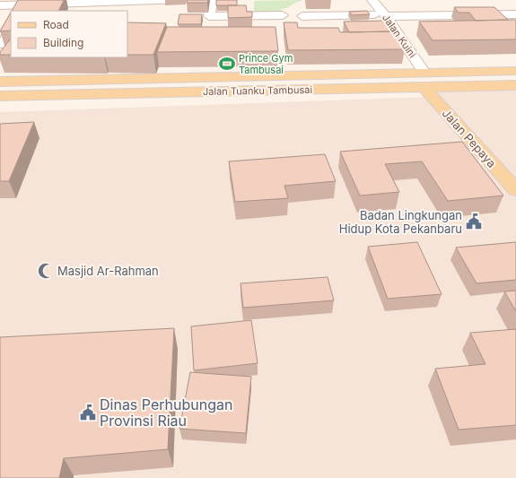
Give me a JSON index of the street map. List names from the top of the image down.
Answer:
{
  "streets": {
    "main road": ["Jalan Tuanku Tambusai", "Jalan Pepaya"],
    "street": ["Jalan Kuini"]
  },
  "crossings": [
    ["Jalan Kuini", "Jalan Tuanku Tambusai"],
    ["Jalan Kuini", "Jalan Pepaya"],
    ["Jalan Tuanku Tambusai", "Jalan Pepaya"]
  ],
  "places": {
    "sports": ["Prince Gym Tambusai"],
    "public building": ["Badan Lingkungan Hidup Kota Pekanbaru", "Dinas Perhubungan Provinsi Riau"],
    "mosque": ["Masjid Ar-Rahman"]
  },
  "legend": ["Road", "Building"]
}
